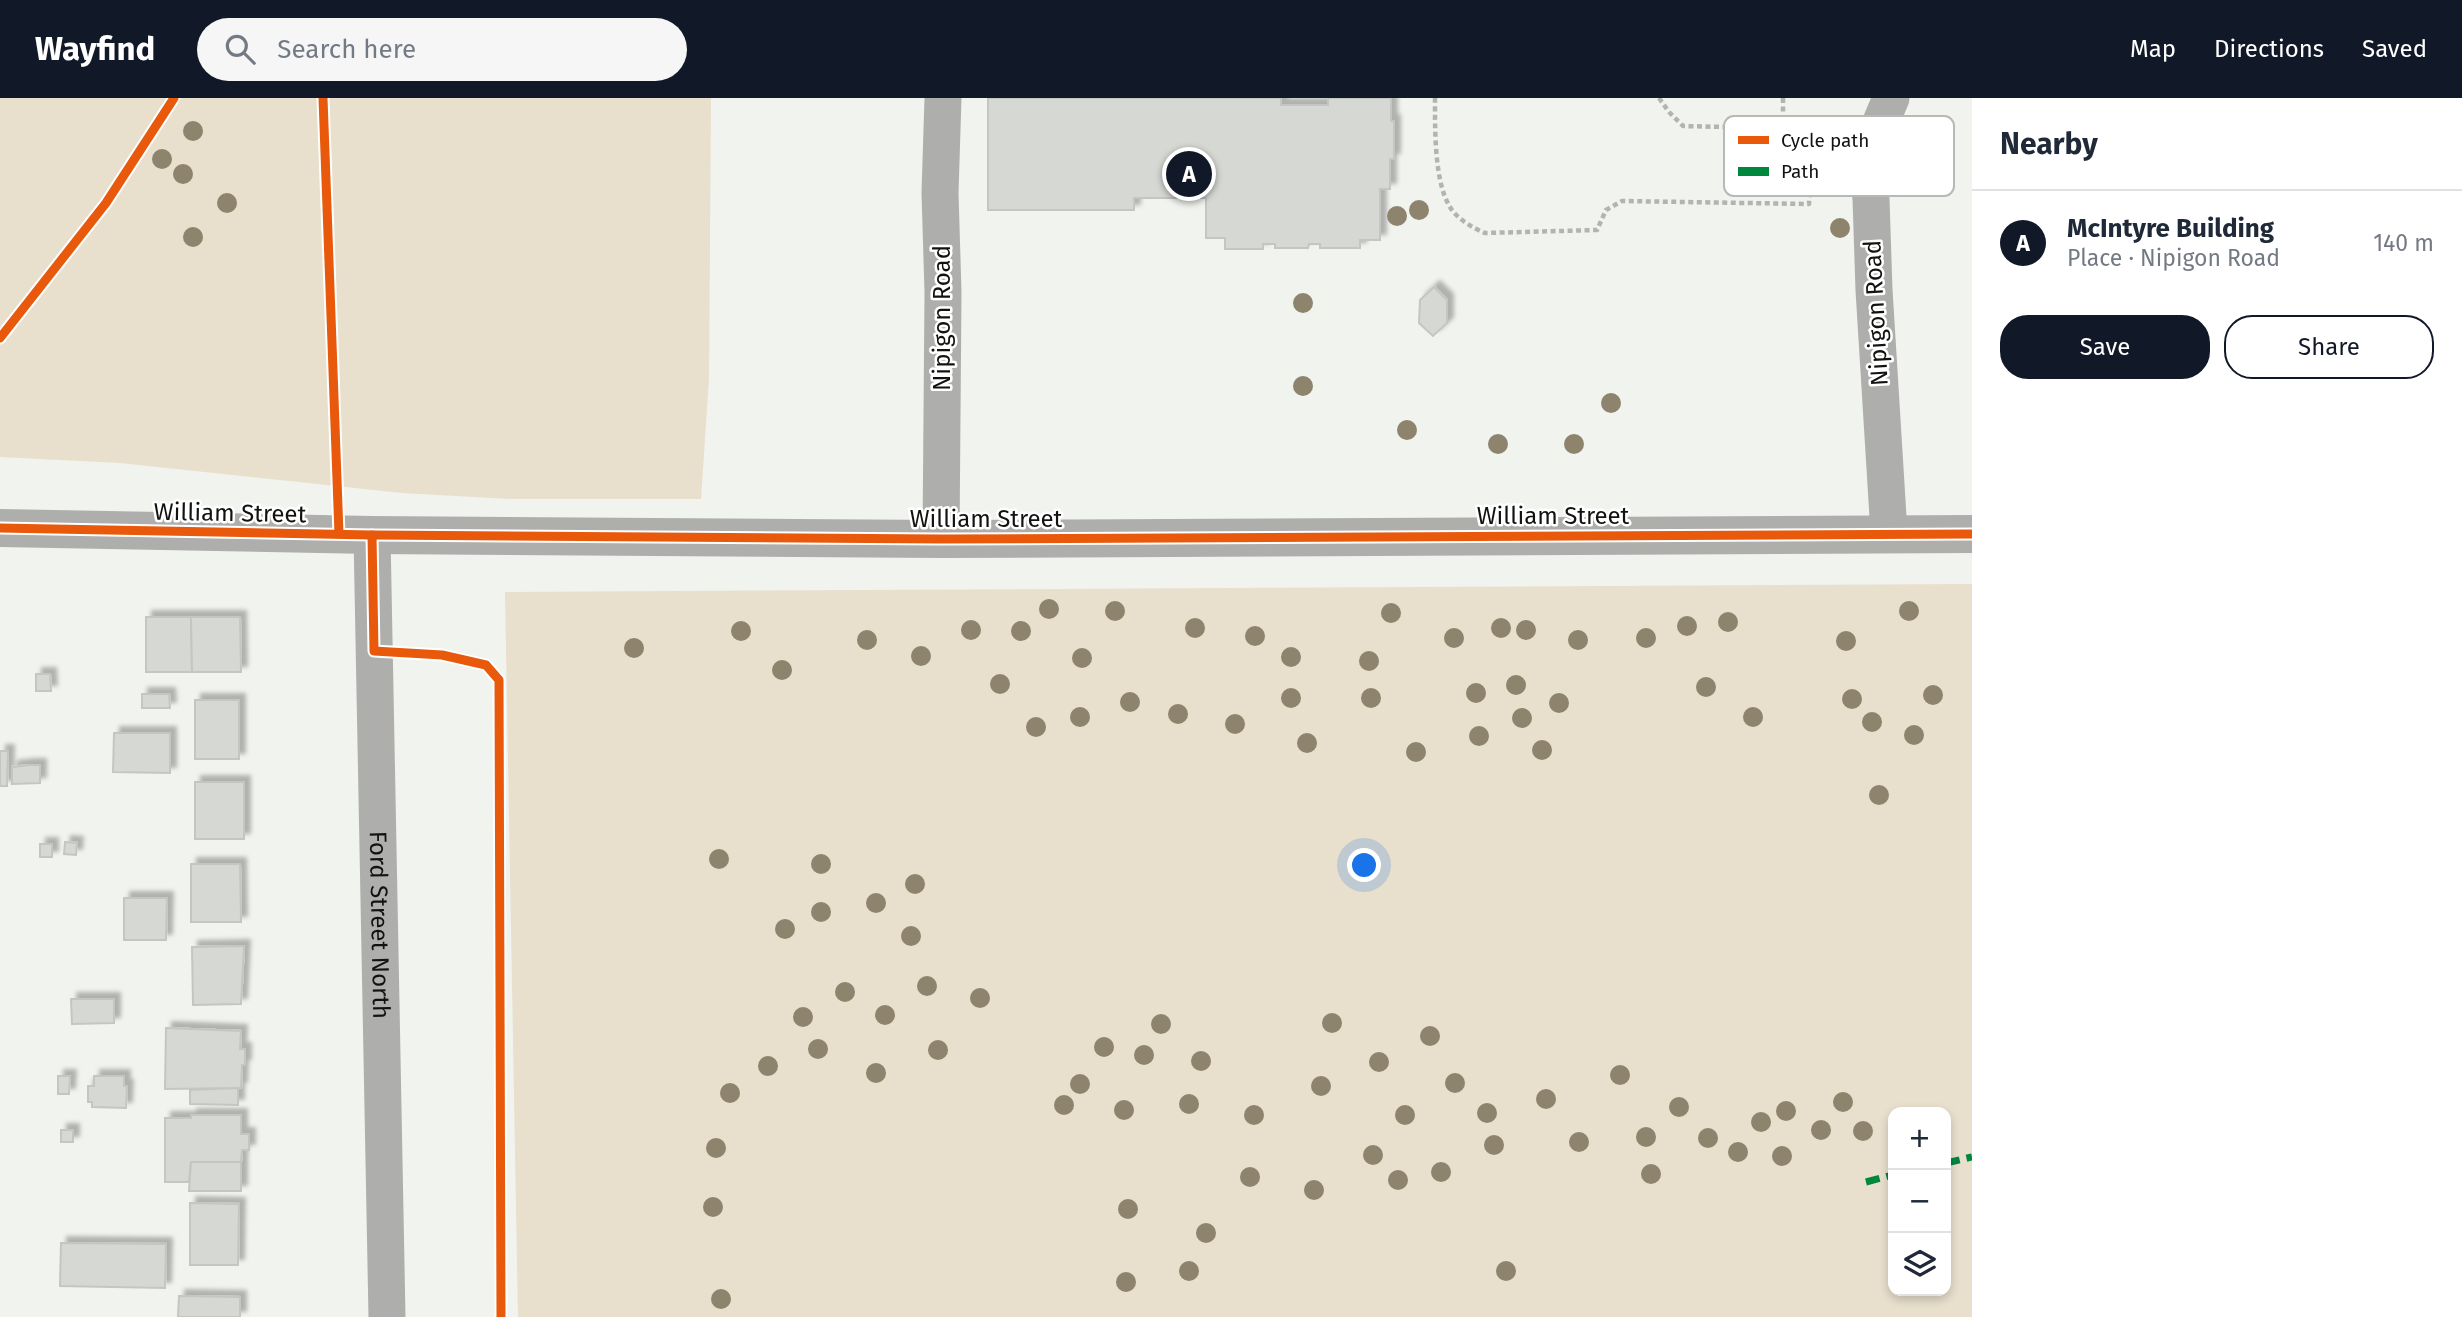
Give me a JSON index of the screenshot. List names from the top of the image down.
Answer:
{
  "streets": {
    "street": ["Nipigon Road", "William Street", "Ford Street North"]
  },
  "crossings": [
    ["Nipigon Road", "William Street"],
    ["William Street", "Ford Street North"]
  ],
  "legend": ["Cycle path", "Path"],
  "page": {
    "header": "Wayfind",
    "search": "Search here",
    "nav": ["Map", "Directions", "Saved"],
    "heading": "Nearby",
    "pins": "A",
    "list": [
      {
        "mark": "A",
        "name": "McIntyre Building",
        "note": "Place · Nipigon Road",
        "value": "140 m"
      }
    ],
    "buttons": ["Save", "Share"],
    "map_buttons": ["+", "−"]
  }
}
